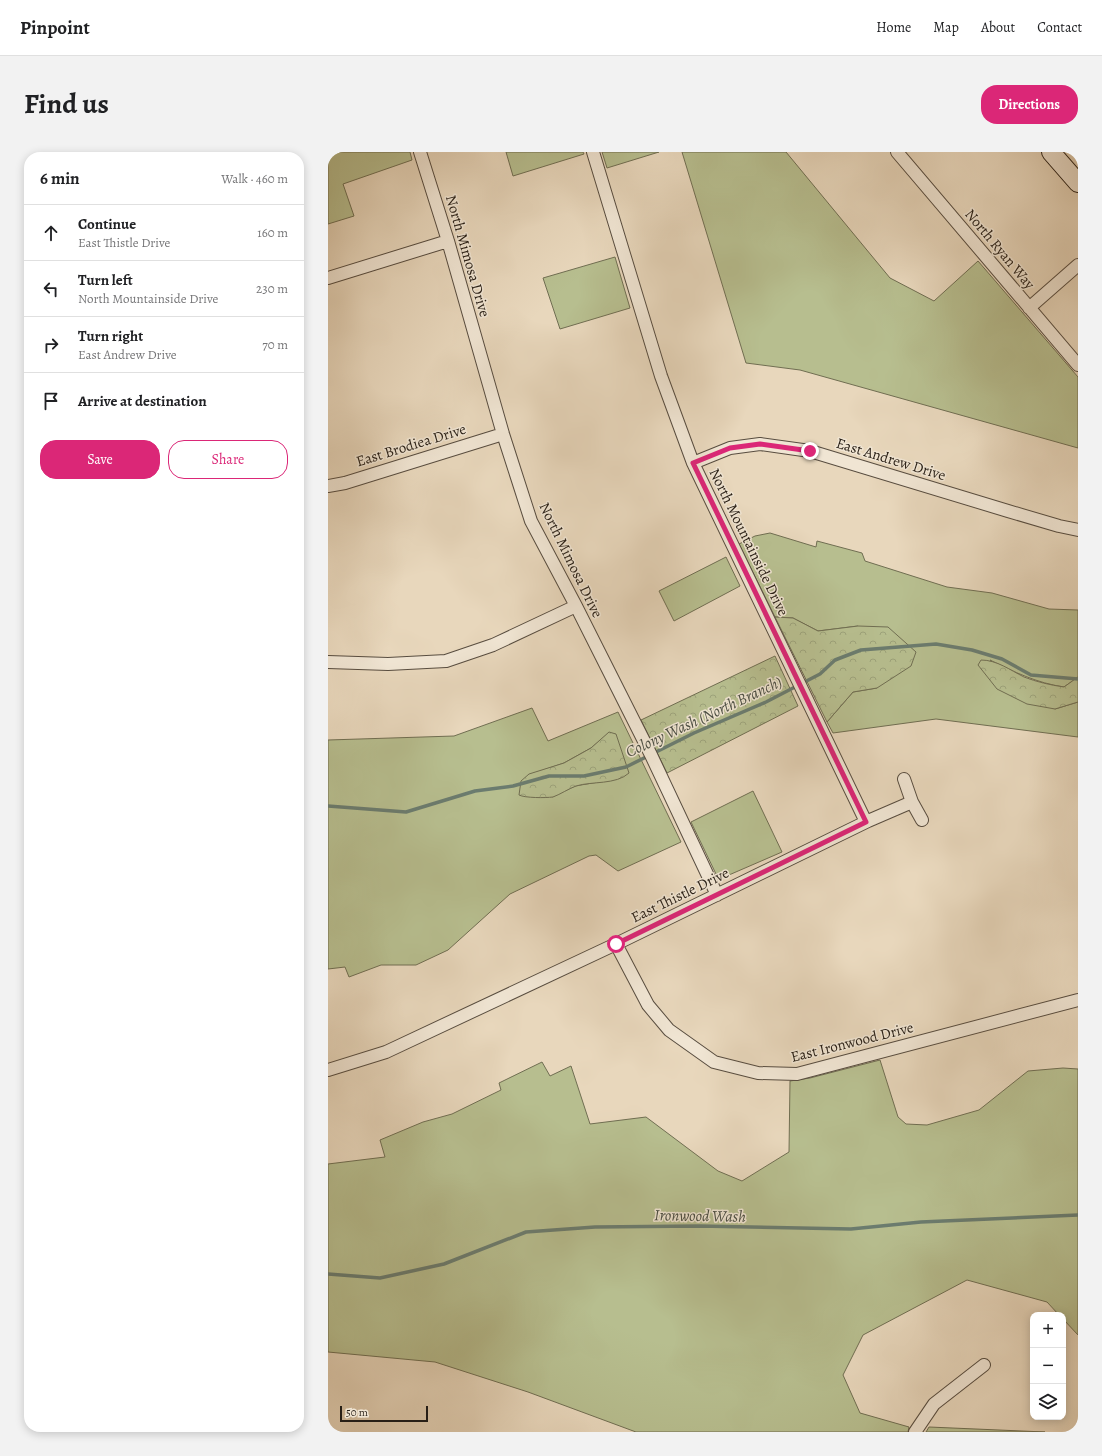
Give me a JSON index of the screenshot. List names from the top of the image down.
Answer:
{
  "streets": {
    "street": [
      "North Ryan Way",
      "North Mimosa Drive",
      "East Brodiea Drive",
      "East Andrew Drive",
      "North Mountainside Drive",
      "East Thistle Drive",
      "East Ironwood Drive"
    ]
  },
  "crossings": [
    ["North Mimosa Drive", "East Brodiea Drive"],
    ["North Mimosa Drive", "East Thistle Drive"],
    ["East Andrew Drive", "North Mountainside Drive"],
    ["North Mountainside Drive", "East Thistle Drive"],
    ["East Thistle Drive", "East Ironwood Drive"]
  ],
  "water": ["Colony Wash (North Branch)", "Ironwood Wash"],
  "scale_bar": "50 m",
  "page": {
    "header": "Pinpoint",
    "nav": [
      "Home",
      "Map",
      "About",
      "Contact"
    ],
    "title": "Find us",
    "buttons": [
      "Directions",
      ["Save", "Share"]
    ],
    "heading": ["6 min", "Walk · 460 m"],
    "list": [
      ["Continue", "East Thistle Drive", "160 m"],
      ["Turn left", "North Mountainside Drive", "230 m"],
      ["Turn right", "East Andrew Drive", "70 m"],
      "Arrive at destination"
    ],
    "map_buttons": ["+", "−"],
    "scale": "50 m"
  }
}
